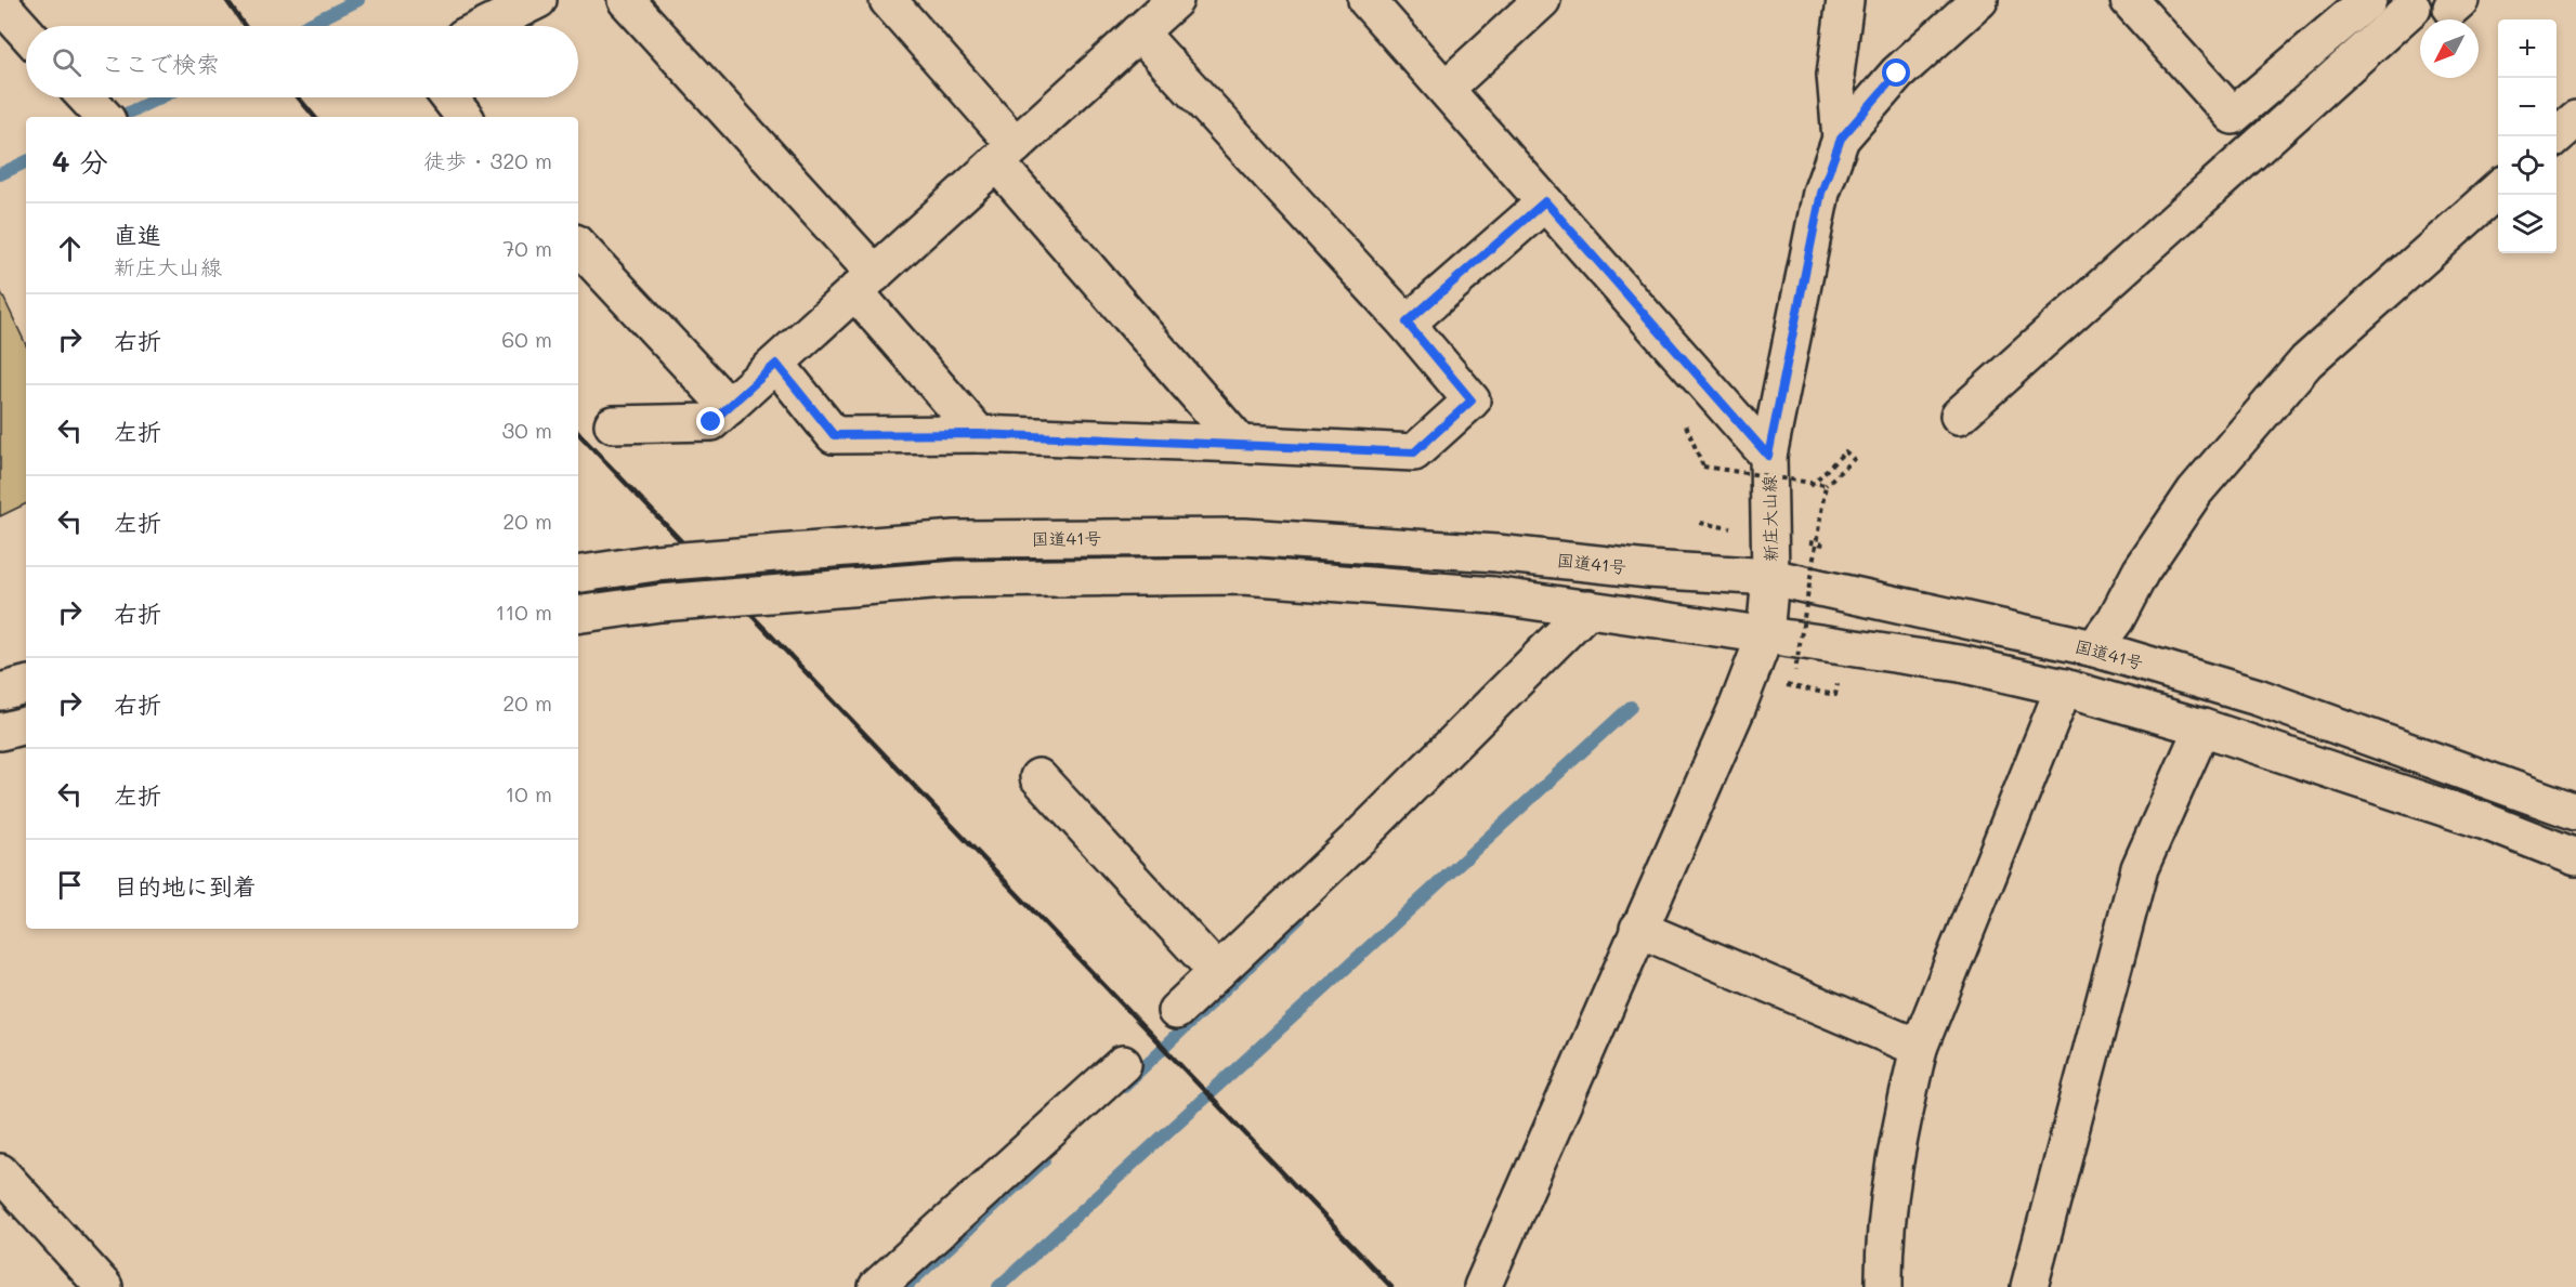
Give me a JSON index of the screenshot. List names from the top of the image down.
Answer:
{
  "streets": {
    "main road": ["新庄大山線", "国道41号"]
  },
  "crossings": [
    ["新庄大山線", "国道41号"]
  ],
  "north": "bottom left",
  "page": {
    "map_buttons": ["+", "−"],
    "search": "ここで検索",
    "heading": ["4 分", "徒歩 · 320 m"],
    "list": [
      ["直進", "新庄大山線", "70 m"],
      ["右折", "60 m"],
      ["左折", "30 m"],
      ["左折", "20 m"],
      ["右折", "110 m"],
      ["右折", "20 m"],
      ["左折", "10 m"],
      "目的地に到着"
    ]
  }
}
